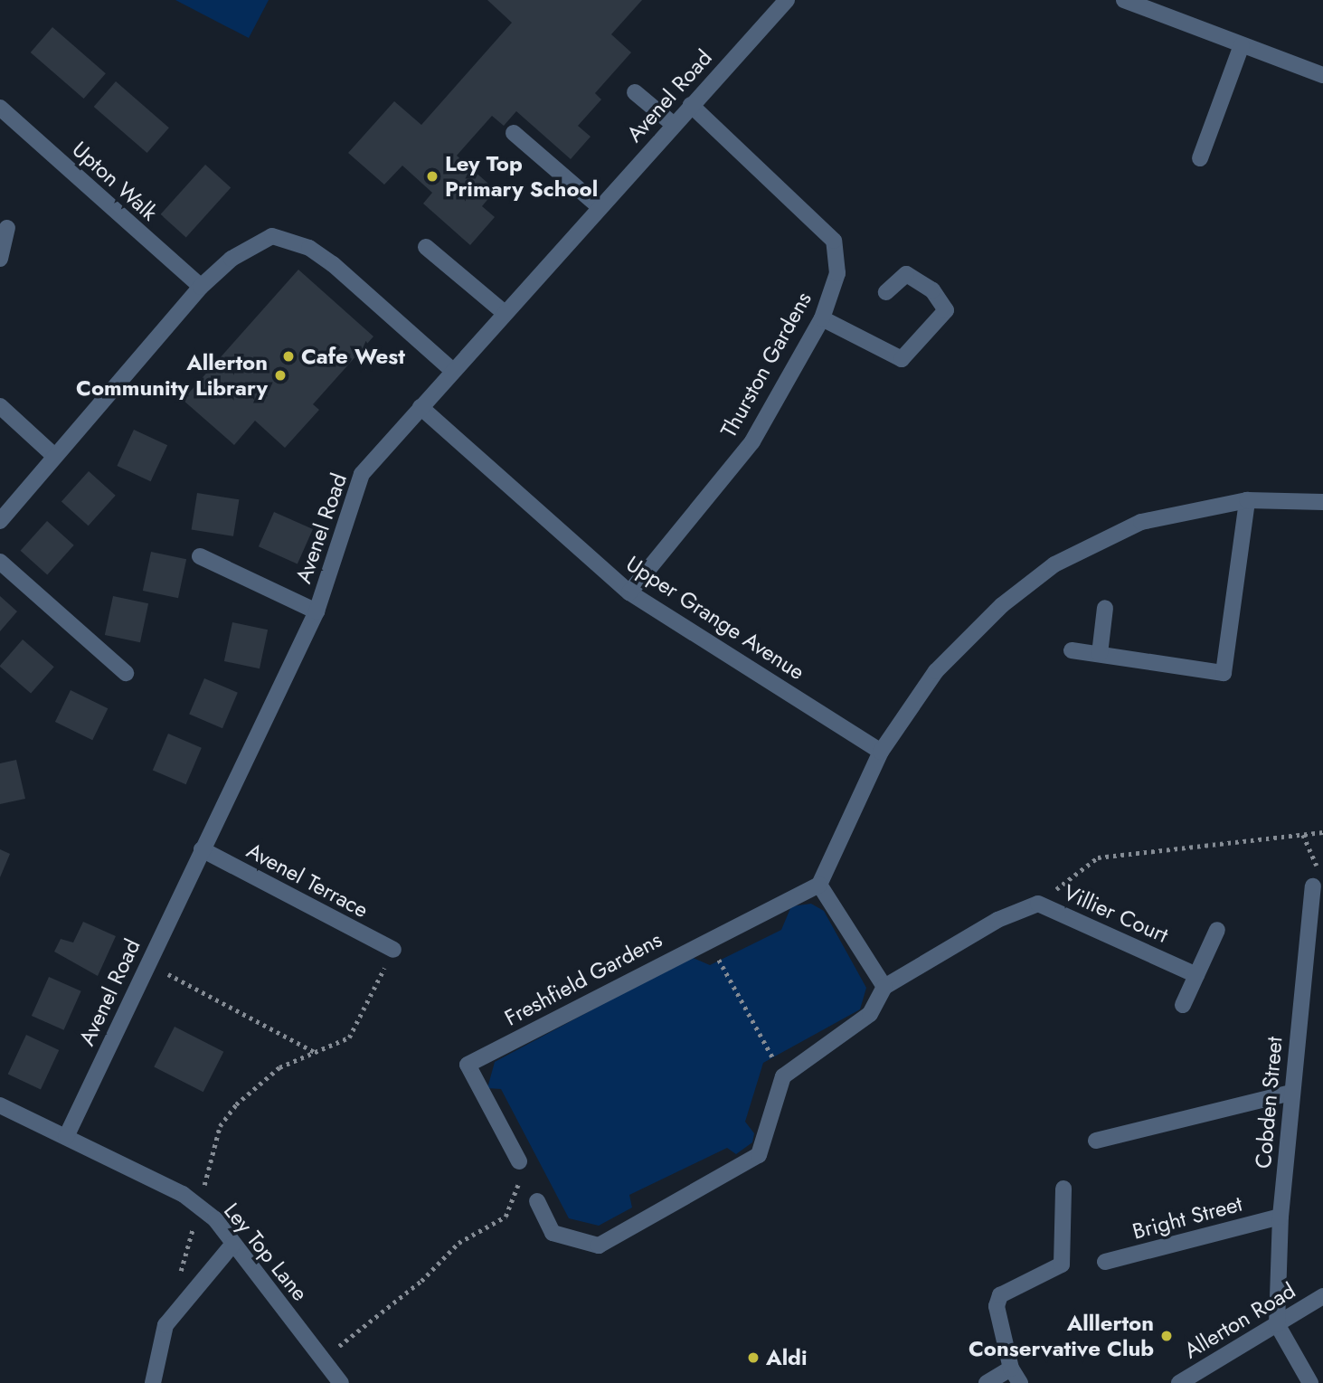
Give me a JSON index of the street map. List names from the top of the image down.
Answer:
{
  "streets": {
    "street": [
      "Avenel Road",
      "Upton Walk",
      "Thurston Gardens",
      "Upper Grange Avenue",
      "Avenel Terrace",
      "Villier Court",
      "Freshfield Gardens",
      "Cobden Street",
      "Bright Street",
      "Ley Top Lane",
      "Allerton Road"
    ]
  },
  "crossings": [
    ["Avenel Road", "Thurston Gardens"],
    ["Avenel Road", "Upper Grange Avenue"],
    ["Avenel Road", "Avenel Terrace"],
    ["Avenel Road", "Ley Top Lane"],
    ["Thurston Gardens", "Upper Grange Avenue"],
    ["Cobden Street", "Bright Street"],
    ["Cobden Street", "Allerton Road"]
  ],
  "places": [
    "Ley Top Primary School",
    "Cafe West",
    "Allerton Community Library",
    "Alllerton Conservative Club",
    "Aldi"
  ]
}
